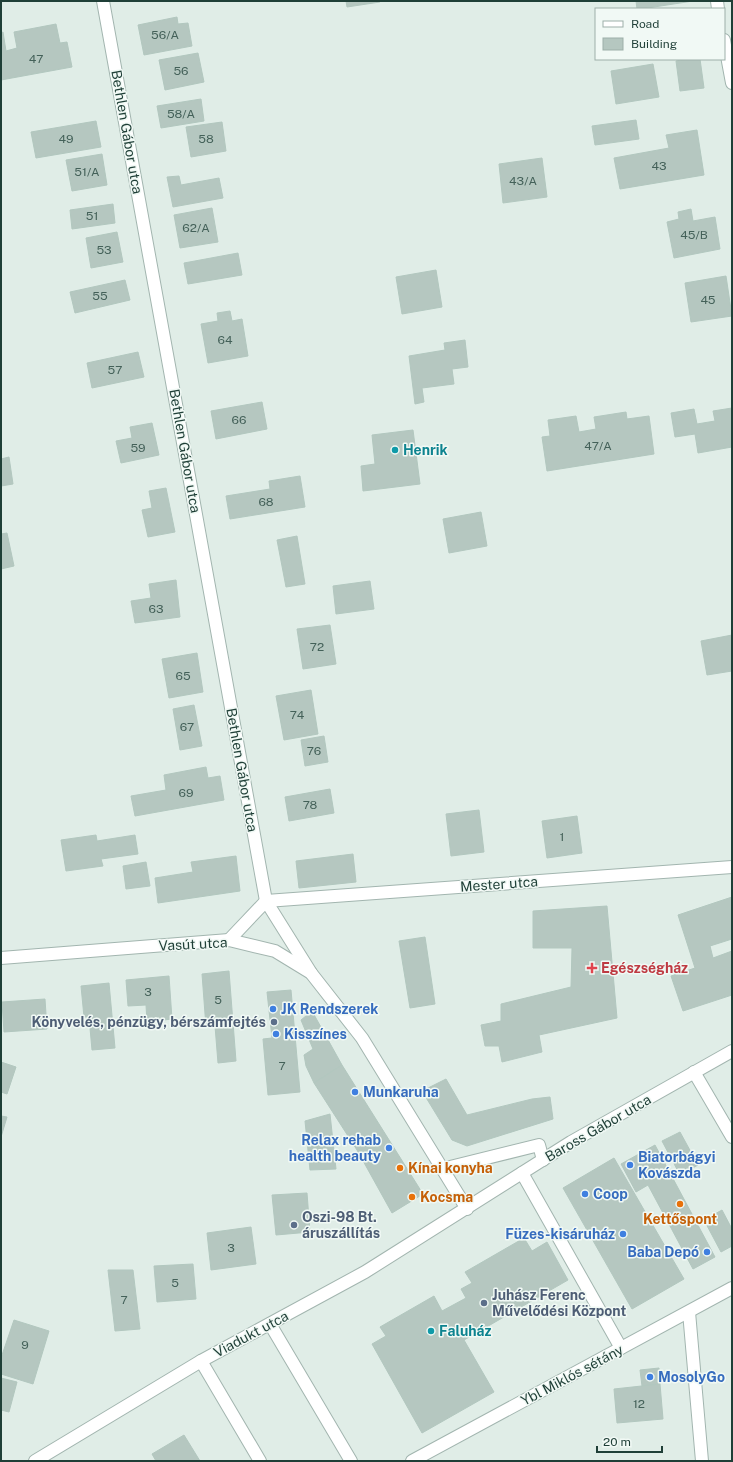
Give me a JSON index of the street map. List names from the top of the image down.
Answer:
{
  "streets": {
    "street": [
      "Bethlen Gábor utca",
      "Mester utca",
      "Vasút utca",
      "Baross Gábor utca",
      "Viadukt utca",
      "Ybl Miklós sétány"
    ]
  },
  "crossings": [
    ["Bethlen Gábor utca", "Mester utca"],
    ["Bethlen Gábor utca", "Vasút utca"],
    ["Vasút utca", "Baross Gábor utca"],
    ["Vasút utca", "Viadukt utca"],
    ["Baross Gábor utca", "Viadukt utca"]
  ],
  "places": {
    "other": [
      "Henrik",
      "JK Rendszerek",
      "Könyvelés, pénzügy, bérszámfejtés",
      "Kisszínes",
      "Munkaruha",
      "Relax rehab health beauty",
      "Biatorbágyi Kovászda",
      "Kínai konyha",
      "Coop",
      "Kocsma",
      "Kettőspont",
      "Oszi-98 Bt. áruszállítás",
      "Füzes-kisáruház",
      "Baba Depó",
      "Juhász Ferenc Művelődési Központ",
      "Faluház",
      "MosolyGo"
    ],
    "health": ["Egészségház"]
  },
  "house_numbers": [
    "56/A",
    "47",
    "56",
    "58/A",
    "49",
    "58",
    "43",
    "51/A",
    "43/A",
    "51",
    "62/A",
    "45/B",
    "53",
    "55",
    "45",
    "64",
    "57",
    "66",
    "47/A",
    "59",
    "68",
    "63",
    "72",
    "65",
    "74",
    "67",
    "76",
    "69",
    "78",
    "1",
    "3",
    "5",
    "7",
    "3",
    "5",
    "7",
    "9",
    "12"
  ],
  "legend": ["Road", "Building"],
  "scale_bar": "20 m"
}
